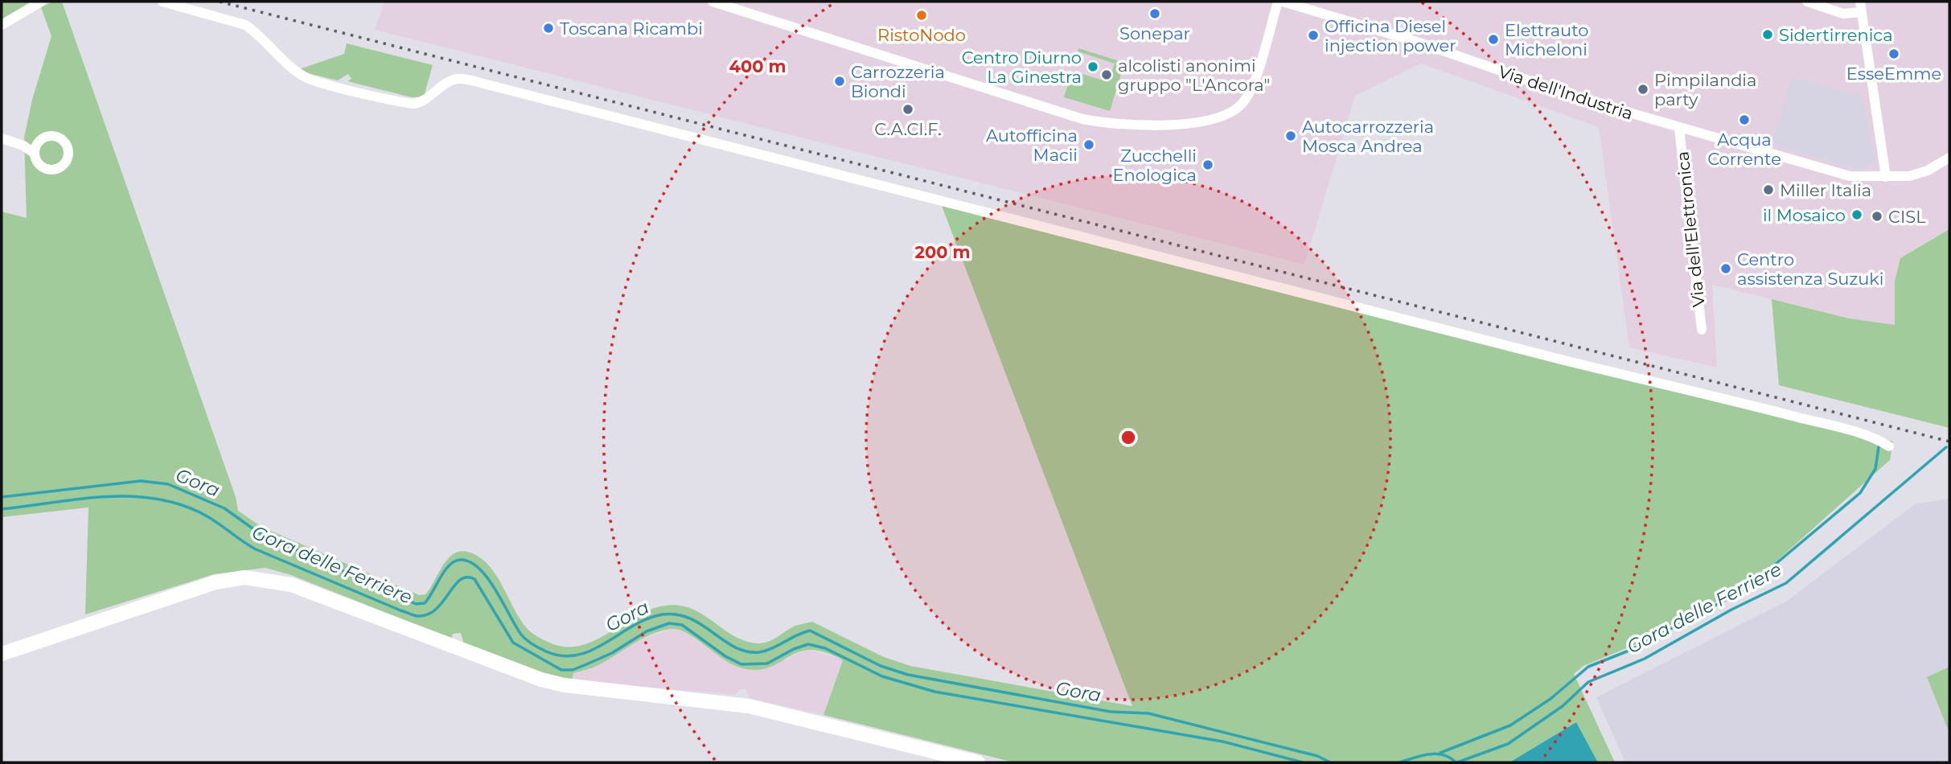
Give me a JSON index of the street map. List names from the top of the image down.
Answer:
{
  "streets": {
    "street": ["Via dell'Industria", "Via dell'Elettronica"]
  },
  "crossings": [
    ["Via dell'Industria", "Via dell'Elettronica"]
  ],
  "water": ["Gora", "Gora delle Ferriere"],
  "places": [
    "Sonepar",
    "RistoNodo",
    "Toscana Ricambi",
    "Sidertirrenica",
    "Officina Diesel injection power",
    "Elettrauto Micheloni",
    "EsseEmme",
    "Centro Diurno La Ginestra",
    "alcolisti anonimi gruppo \"L'Ancora\"",
    "Carrozzeria Biondi",
    "Pimpilandia party",
    "C.A.CI.F.",
    "Acqua Corrente",
    "Autocarrozzeria Mosca Andrea",
    "Autofficina Macii",
    "Zucchelli Enologica",
    "Miller Italia",
    "il Mosaico",
    "CISL",
    "Centro assistenza Suzuki"
  ],
  "rings": ["400 m", "200 m"]
}
